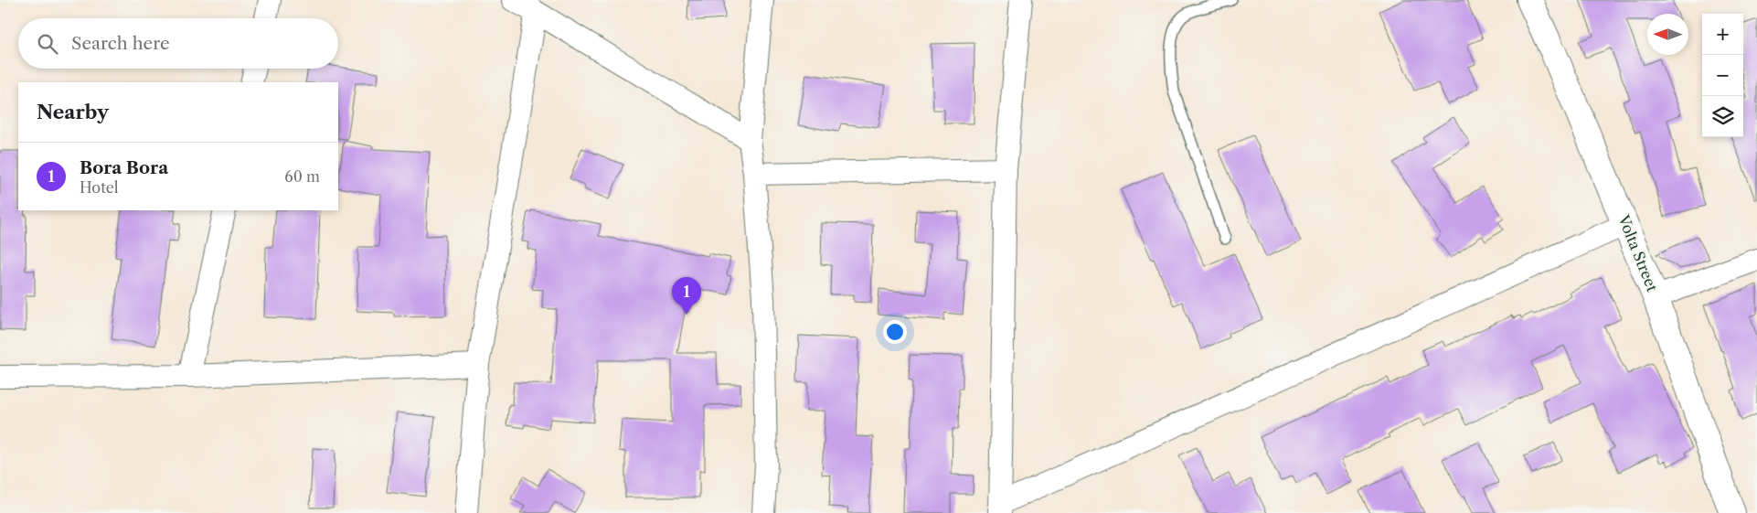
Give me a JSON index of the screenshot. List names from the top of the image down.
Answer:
{
  "streets": {
    "street": ["Volta Street"]
  },
  "north": "left",
  "page": {
    "map_buttons": ["+", "−"],
    "search": "Search here",
    "heading": "Nearby",
    "list": [
      {
        "mark": "1",
        "name": "Bora Bora",
        "note": "Hotel",
        "value": "60 m"
      }
    ],
    "pins": "1"
  }
}
